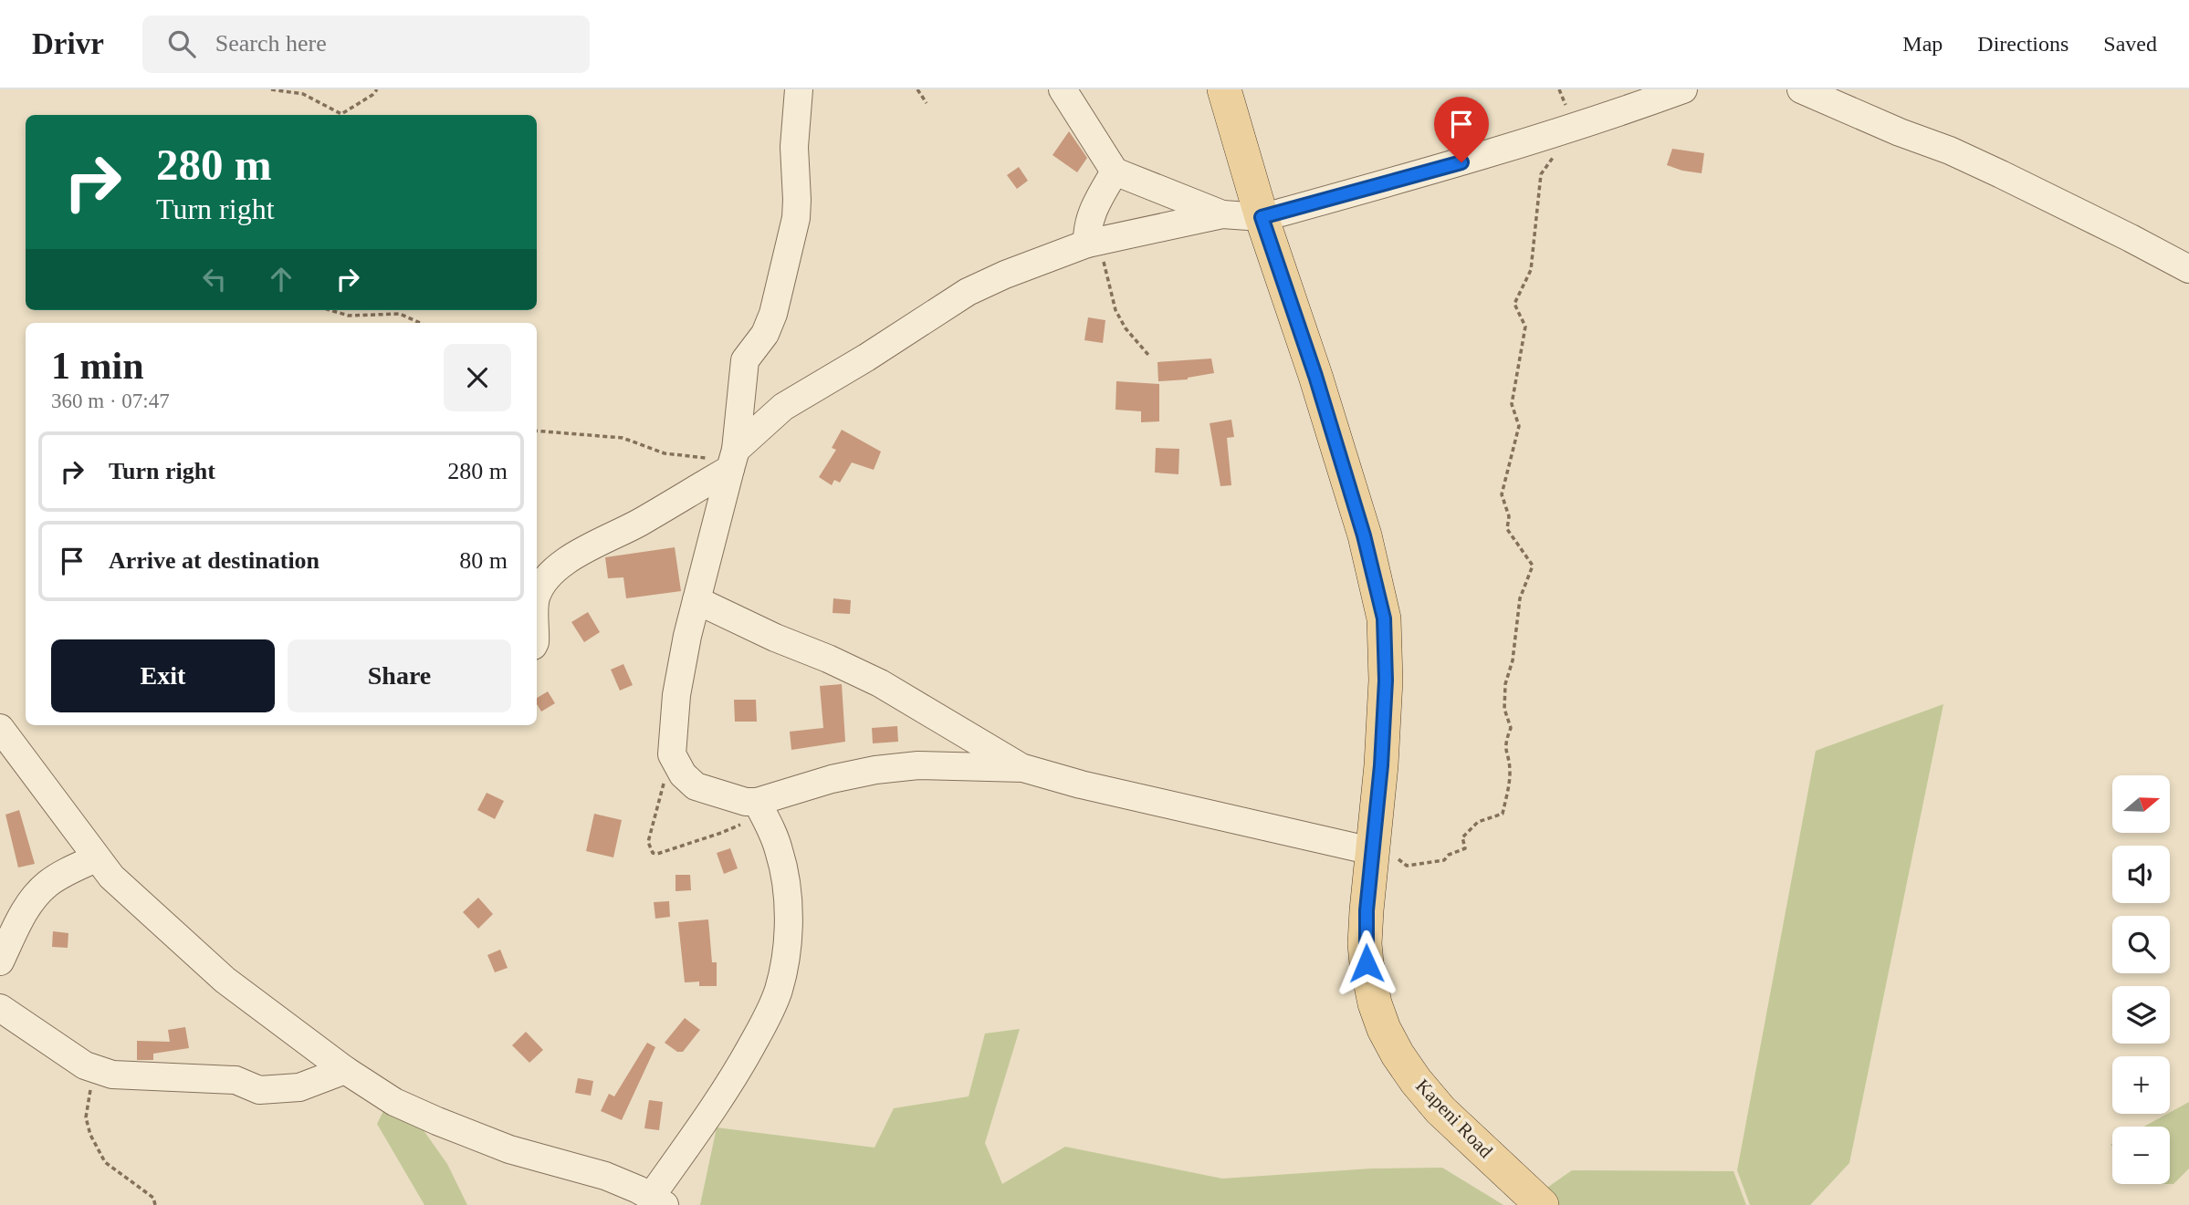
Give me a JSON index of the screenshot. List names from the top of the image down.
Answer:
{
  "streets": {
    "main road": ["Kapeni Road"]
  },
  "north": "right",
  "page": {
    "header": "Drivr",
    "search": "Search here",
    "nav": ["Map", "Directions", "Saved"],
    "turn": ["280 m", "Turn right"],
    "heading": ["1 min", "360 m · 07:47"],
    "list": [
      {
        "name": "Turn right",
        "value": "280 m"
      },
      {
        "name": "Arrive at destination",
        "value": "80 m"
      }
    ],
    "buttons": ["Exit", "Share"],
    "map_buttons": ["+", "−"]
  }
}
